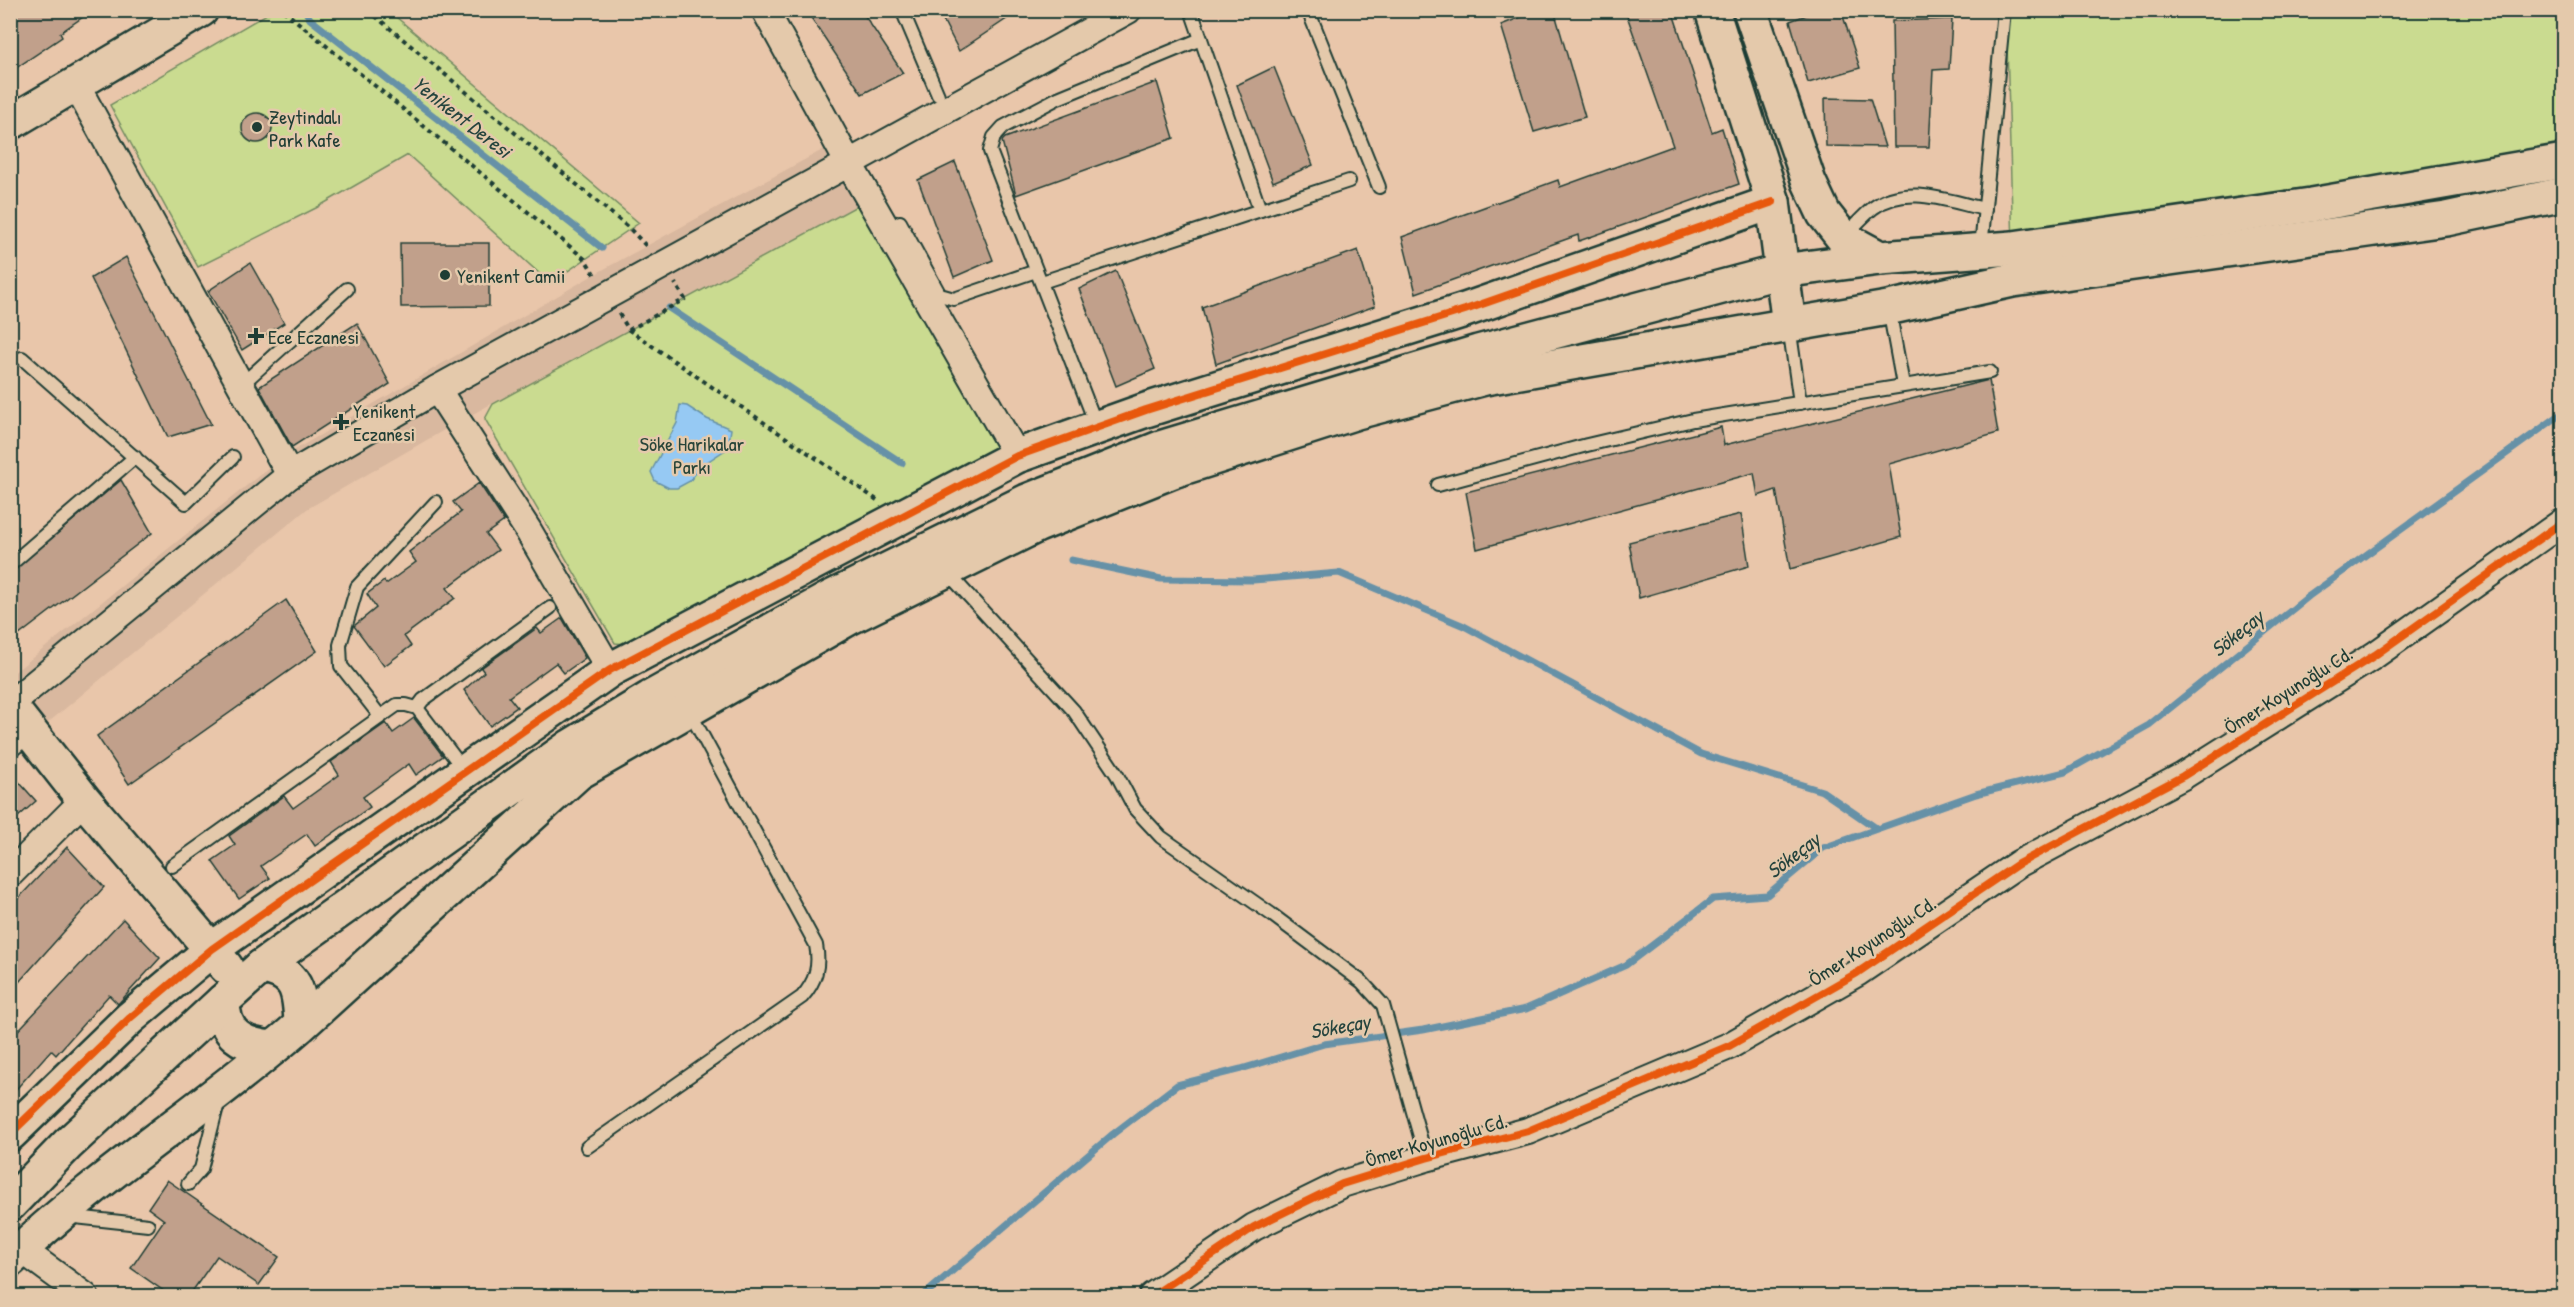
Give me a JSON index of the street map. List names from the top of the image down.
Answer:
{
  "streets": {
    "street": ["Ömer Koyunoğlu Cd."]
  },
  "water": ["Yenikent Deresi", "Sökeçay"],
  "parks": ["Söke Harikalar Parkı"],
  "places": {
    "other": ["Zeytindalı Park Kafe", "Yenikent Camii"],
    "health": ["Ece Eczanesi", "Yenikent Eczanesi"]
  }
}
